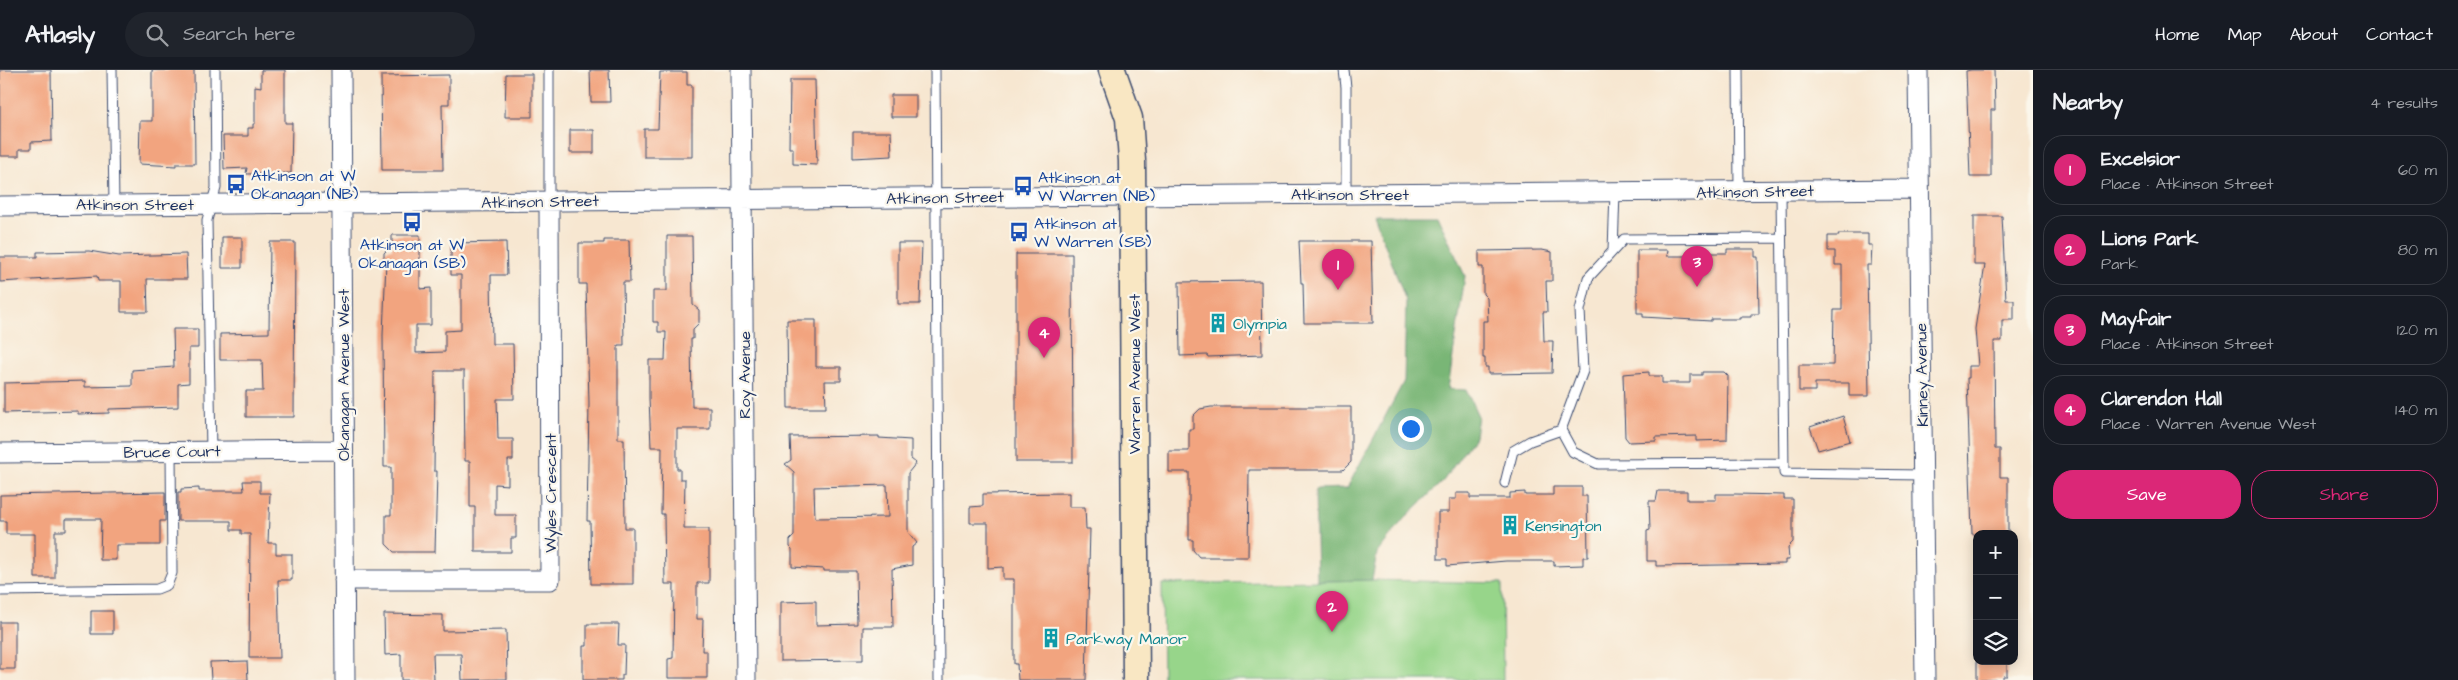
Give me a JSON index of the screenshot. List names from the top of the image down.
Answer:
{
  "streets": {
    "street": [
      "Atkinson Street",
      "Warren Avenue West",
      "Okanagan Avenue West",
      "Roy Avenue",
      "Kinney Avenue",
      "Bruce Court",
      "Wyles Crescent"
    ]
  },
  "crossings": [
    ["Atkinson Street", "Warren Avenue West"],
    ["Atkinson Street", "Okanagan Avenue West"],
    ["Atkinson Street", "Roy Avenue"],
    ["Atkinson Street", "Kinney Avenue"],
    ["Atkinson Street", "Wyles Crescent"],
    ["Okanagan Avenue West", "Bruce Court"],
    ["Okanagan Avenue West", "Wyles Crescent"]
  ],
  "places": {
    "bus stop": [
      "Atkinson at W Okanagan (NB)",
      "Atkinson at W Warren (NB)",
      "Atkinson at W Okanagan (SB)",
      "Atkinson at W Warren (SB)"
    ],
    "building": ["Olympia", "Kensington", "Parkway Manor"]
  },
  "page": {
    "header": "Atlasly",
    "search": "Search here",
    "nav": [
      "Home",
      "Map",
      "About",
      "Contact"
    ],
    "heading": ["Nearby", "4 results"],
    "list": [
      {
        "mark": "1",
        "name": "Excelsior",
        "note": "Place · Atkinson Street",
        "value": "60 m"
      },
      {
        "mark": "2",
        "name": "Lions Park",
        "note": "Park",
        "value": "80 m"
      },
      {
        "mark": "3",
        "name": "Mayfair",
        "note": "Place · Atkinson Street",
        "value": "120 m"
      },
      {
        "mark": "4",
        "name": "Clarendon Hall",
        "note": "Place · Warren Avenue West",
        "value": "140 m"
      }
    ],
    "pins": [
      "3",
      "1",
      "4",
      "2"
    ],
    "buttons": ["Save", "Share"],
    "map_buttons": ["+", "−"]
  }
}
